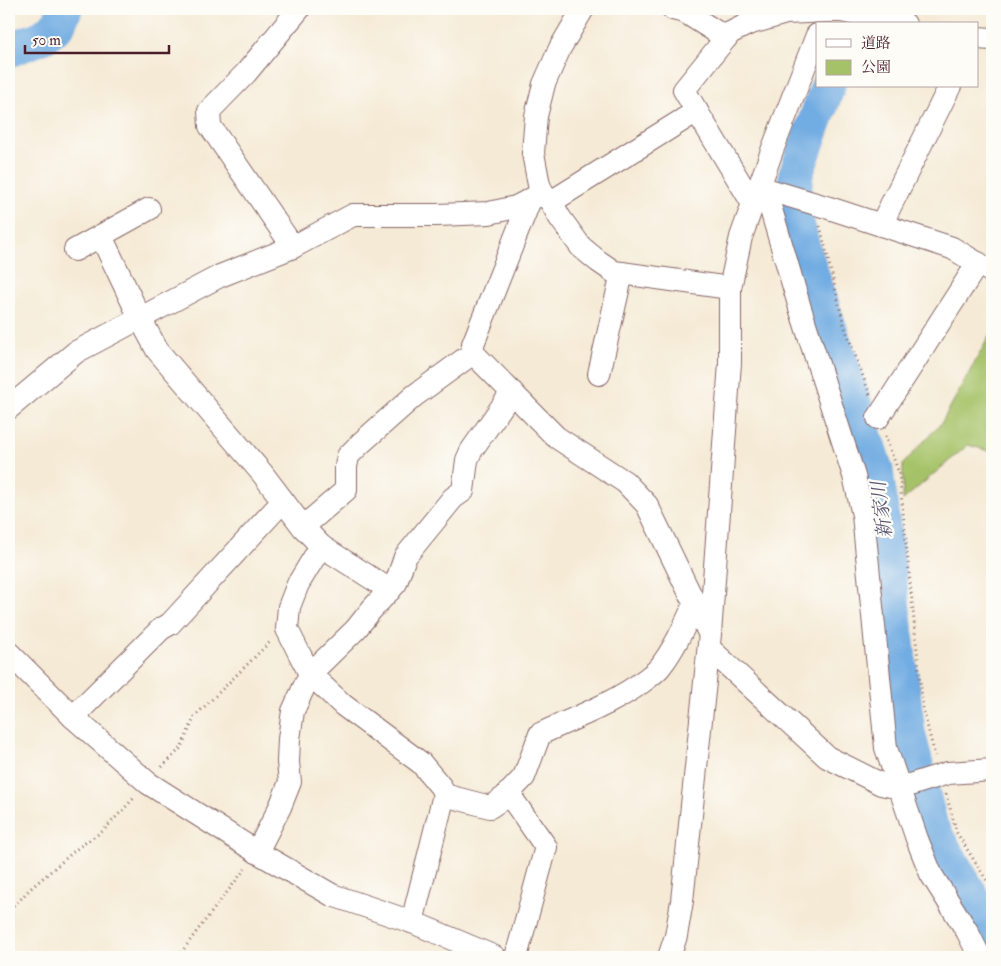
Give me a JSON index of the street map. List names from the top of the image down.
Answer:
{
  "water": ["新家川"],
  "legend": ["道路", "公園"],
  "scale_bar": "50 m"
}
